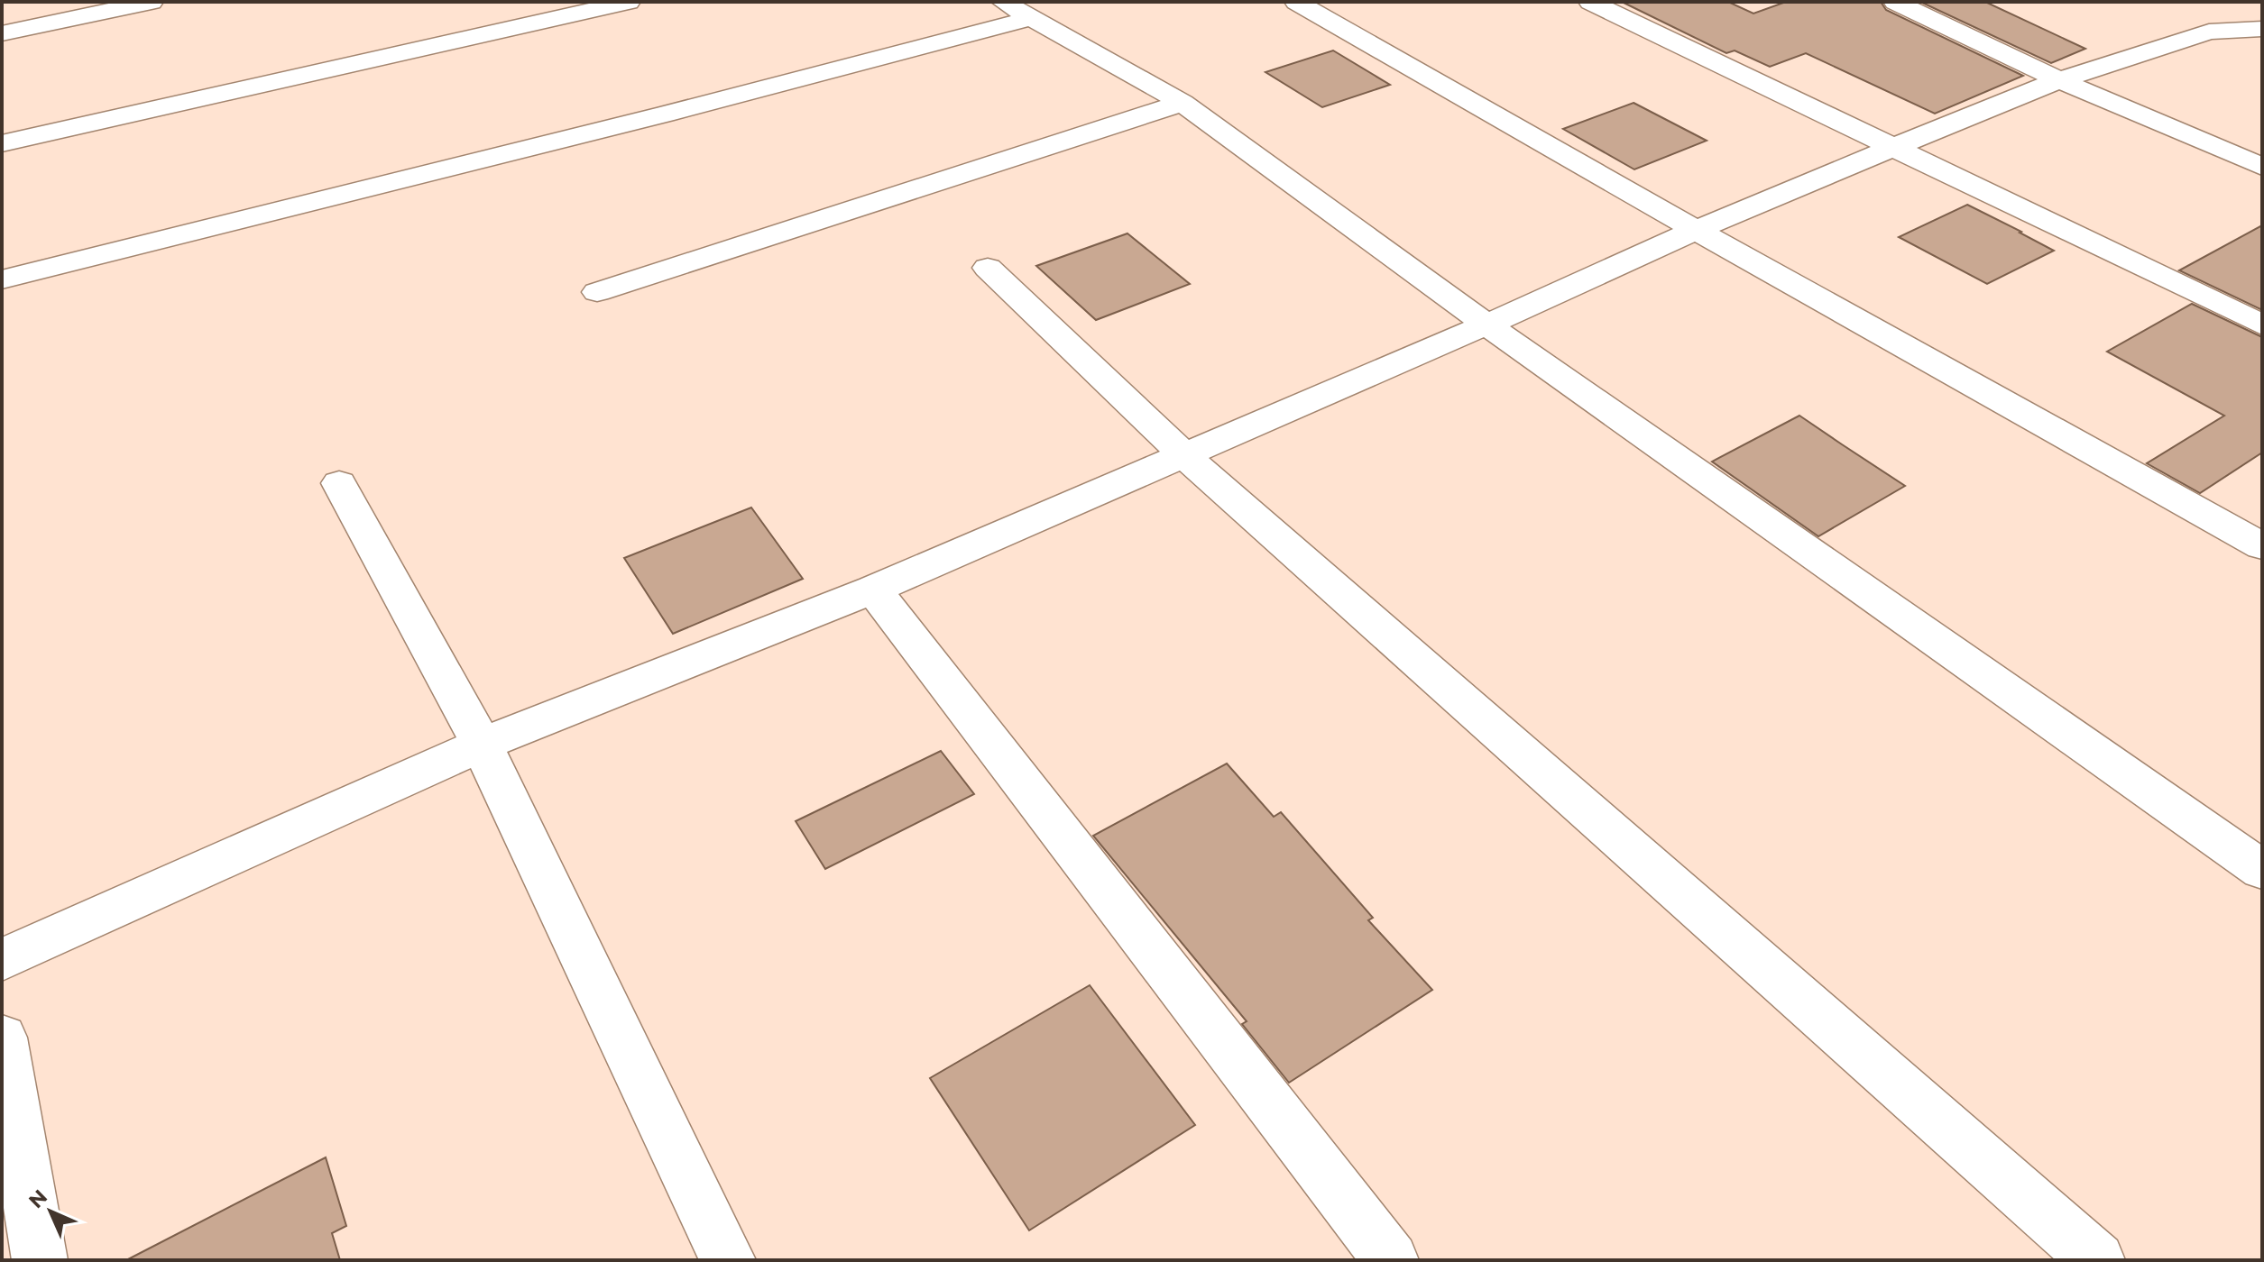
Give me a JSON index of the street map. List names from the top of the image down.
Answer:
{
  "north": "top left"
}
